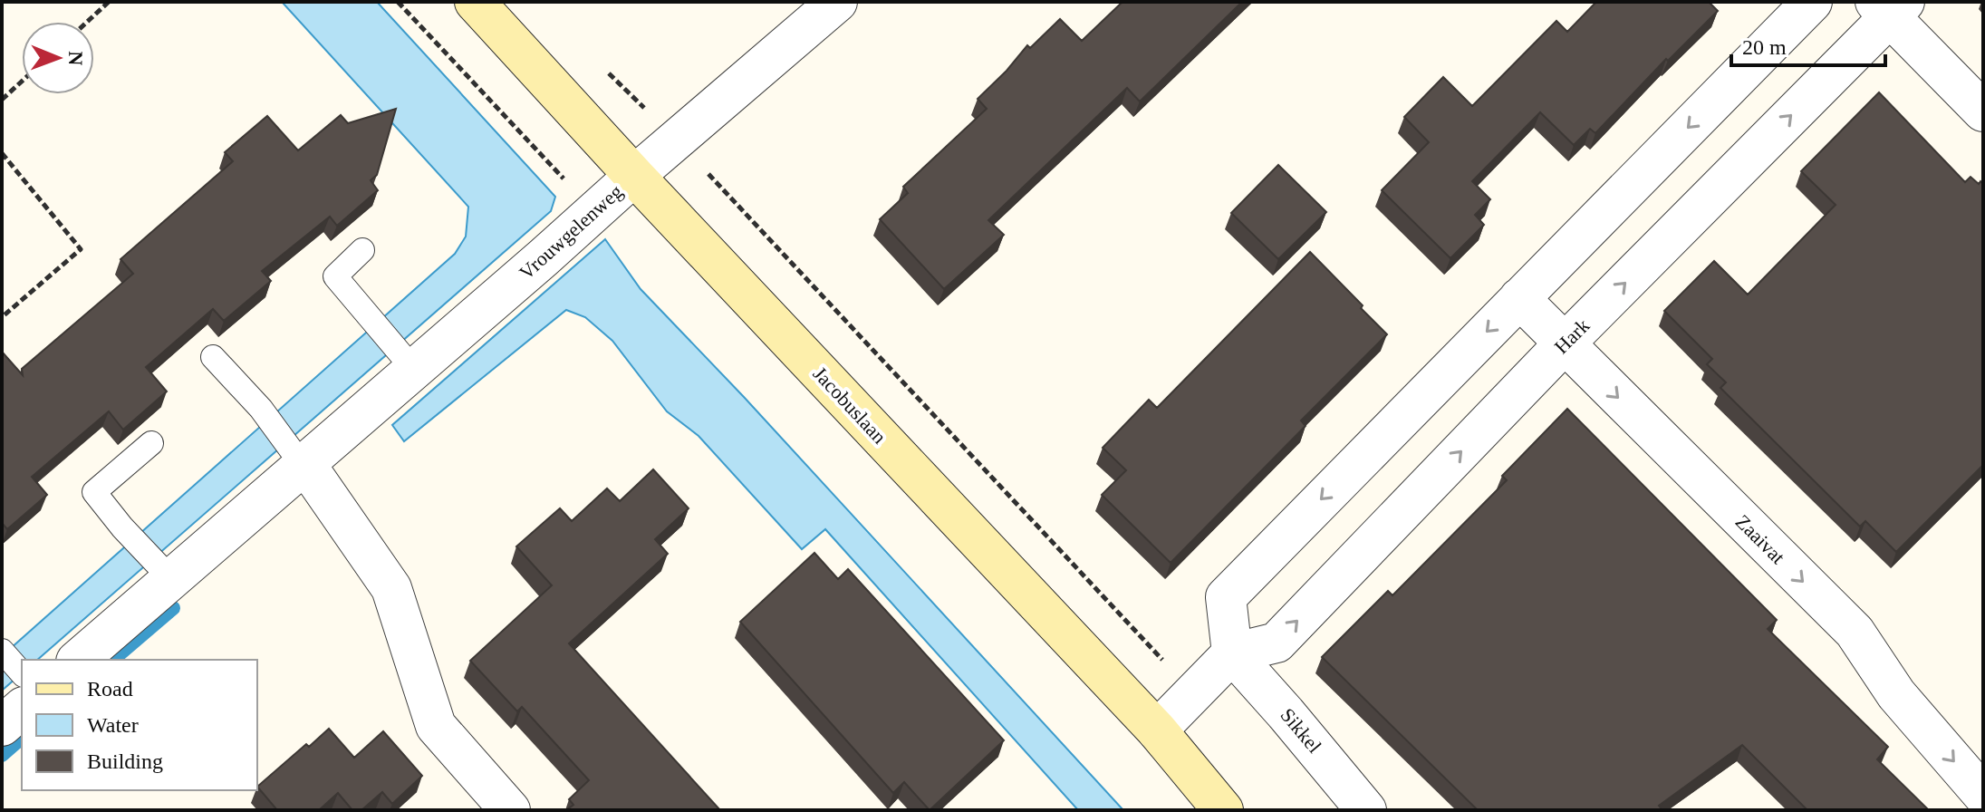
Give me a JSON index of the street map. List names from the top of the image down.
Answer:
{
  "streets": {
    "main road": ["Jacobuslaan"],
    "street": [
      "Vrouwgelenweg",
      "Hark",
      "Zaaivat",
      "Sikkel"
    ]
  },
  "crossings": [
    ["Vrouwgelenweg", "Jacobuslaan"],
    ["Hark", "Zaaivat"],
    ["Hark", "Sikkel"]
  ],
  "one_way": ["Zaaivat"],
  "legend": ["Road", "Water", "Building"],
  "scale_bar": "20 m",
  "north": "right"
}
